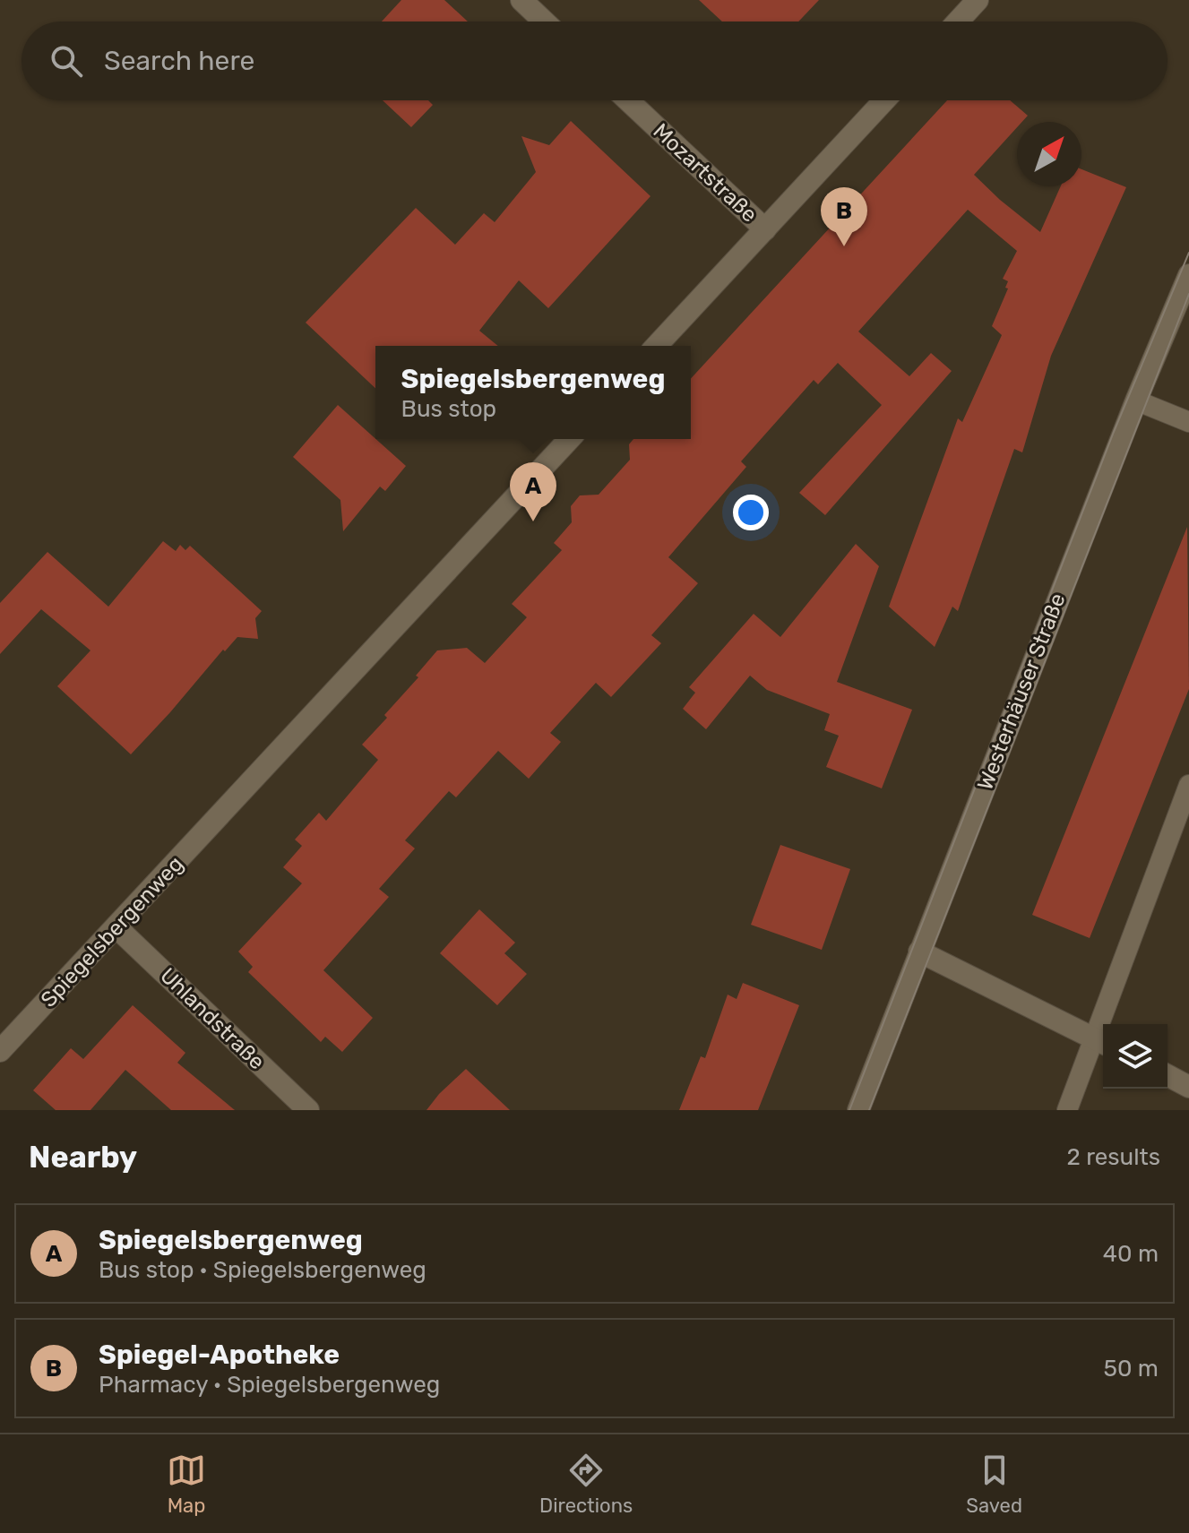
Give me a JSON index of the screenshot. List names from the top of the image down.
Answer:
{
  "streets": {
    "street": [
      "Mozartstraße",
      "Westerhäuser Straße",
      "Spiegelsbergenweg",
      "Uhlandstraße"
    ]
  },
  "crossings": [
    ["Spiegelsbergenweg", "Uhlandstraße"]
  ],
  "north": "top right",
  "page": {
    "search": "Search here",
    "pins": ["B", "A"],
    "popup": ["Spiegelsbergenweg", "Bus stop"],
    "heading": ["Nearby", "2 results"],
    "list": [
      {
        "mark": "A",
        "name": "Spiegelsbergenweg",
        "note": "Bus stop · Spiegelsbergenweg",
        "value": "40 m"
      },
      {
        "mark": "B",
        "name": "Spiegel-Apotheke",
        "note": "Pharmacy · Spiegelsbergenweg",
        "value": "50 m"
      }
    ],
    "nav": ["Map", "Directions", "Saved"]
  }
}
